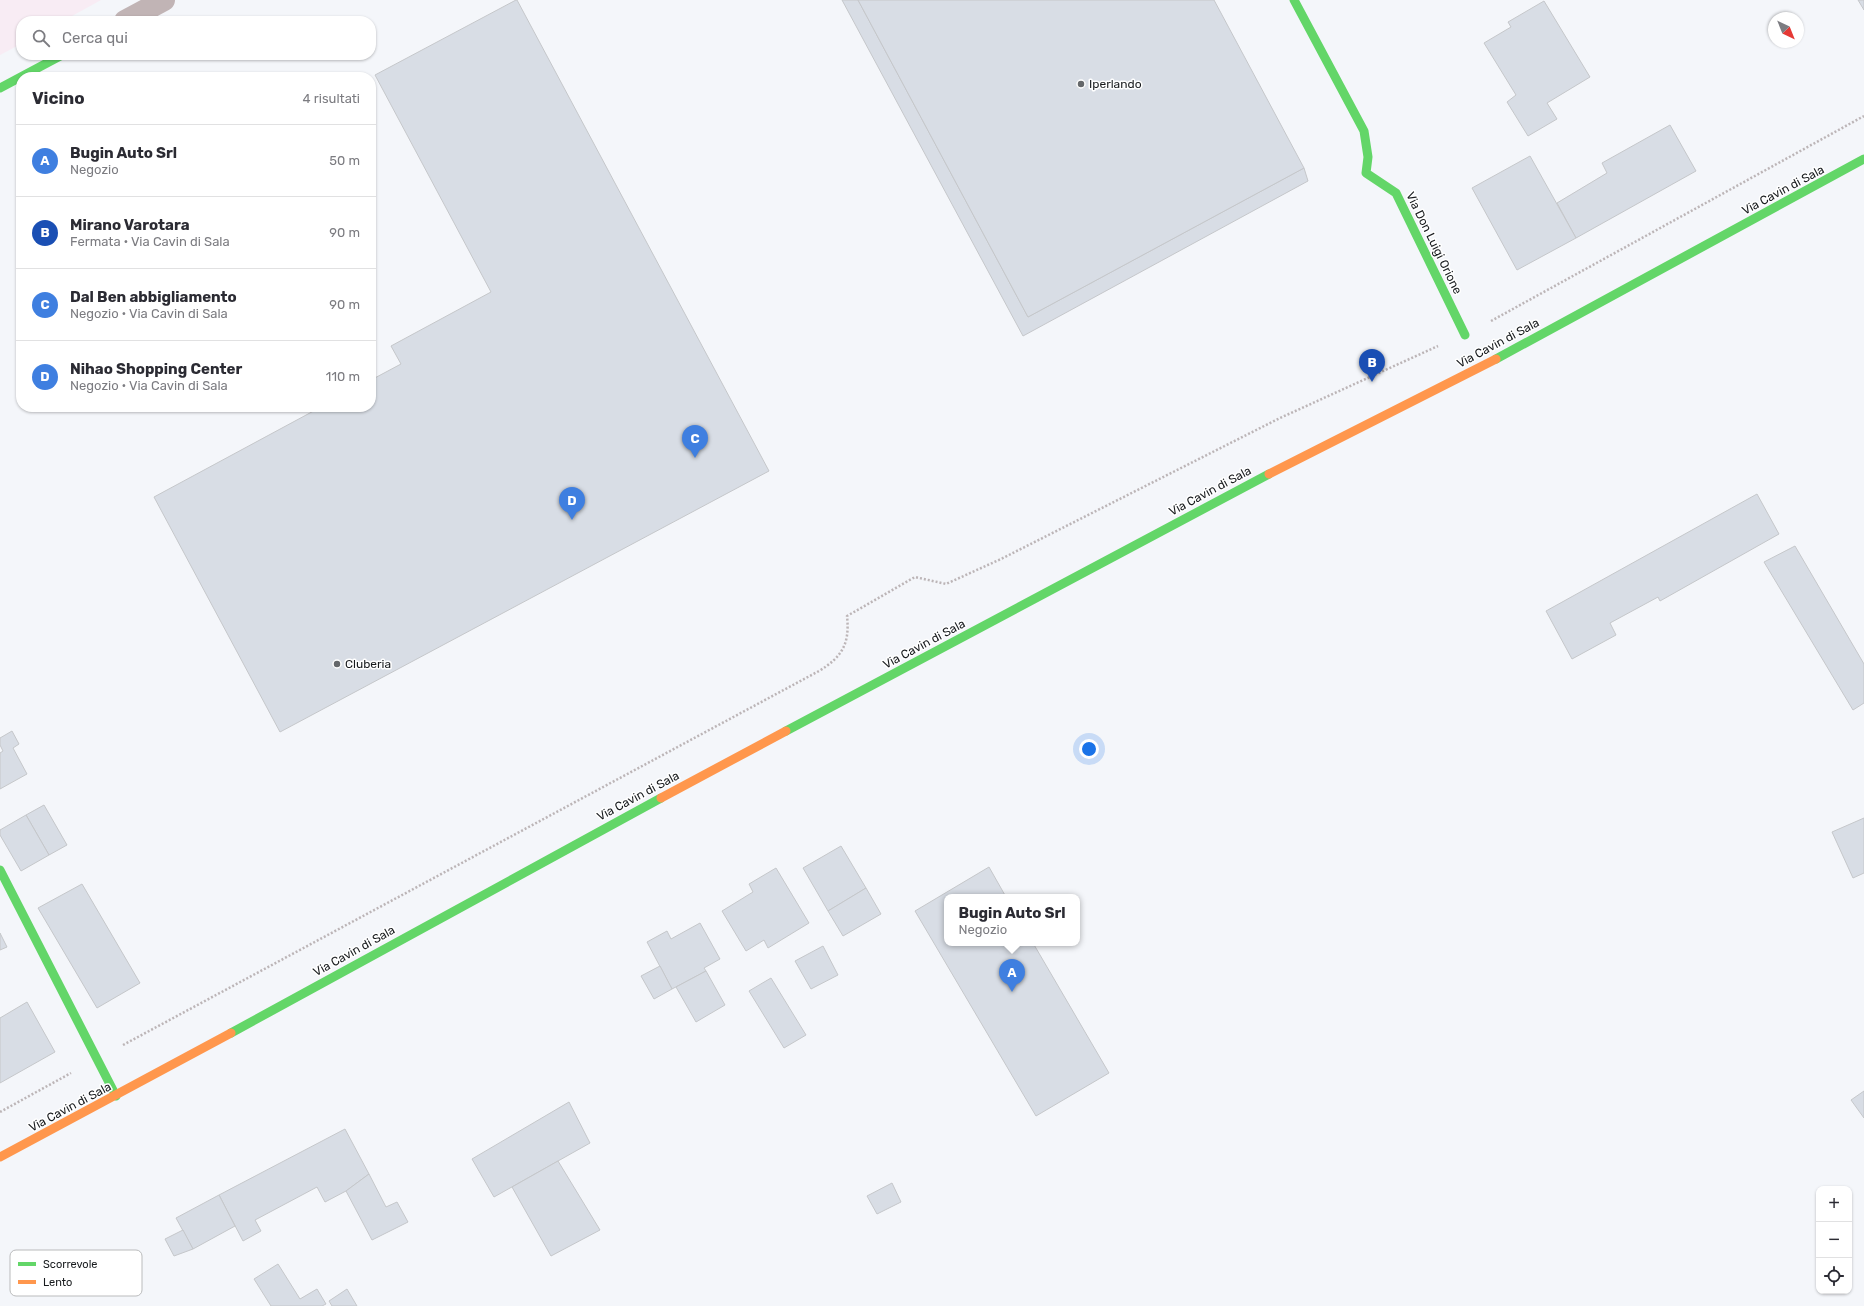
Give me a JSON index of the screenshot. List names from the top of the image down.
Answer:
{
  "streets": {
    "main road": ["Via Cavin di Sala", "Via Don Luigi Orione"]
  },
  "places": ["Iperlando", "Cluberia"],
  "legend": ["Scorrevole", "Lento"],
  "north": "bottom right",
  "page": {
    "search": "Cerca qui",
    "heading": ["Vicino", "4 risultati"],
    "list": [
      {
        "mark": "A",
        "name": "Bugin Auto Srl",
        "note": "Negozio",
        "value": "50 m"
      },
      {
        "mark": "B",
        "name": "Mirano Varotara",
        "note": "Fermata · Via Cavin di Sala",
        "value": "90 m"
      },
      {
        "mark": "C",
        "name": "Dal Ben abbigliamento",
        "note": "Negozio · Via Cavin di Sala",
        "value": "90 m"
      },
      {
        "mark": "D",
        "name": "Nihao Shopping Center",
        "note": "Negozio · Via Cavin di Sala",
        "value": "110 m"
      }
    ],
    "pins": [
      "B",
      "C",
      "D",
      "A"
    ],
    "popup": ["Bugin Auto Srl", "Negozio"],
    "map_buttons": ["+", "−"]
  }
}
